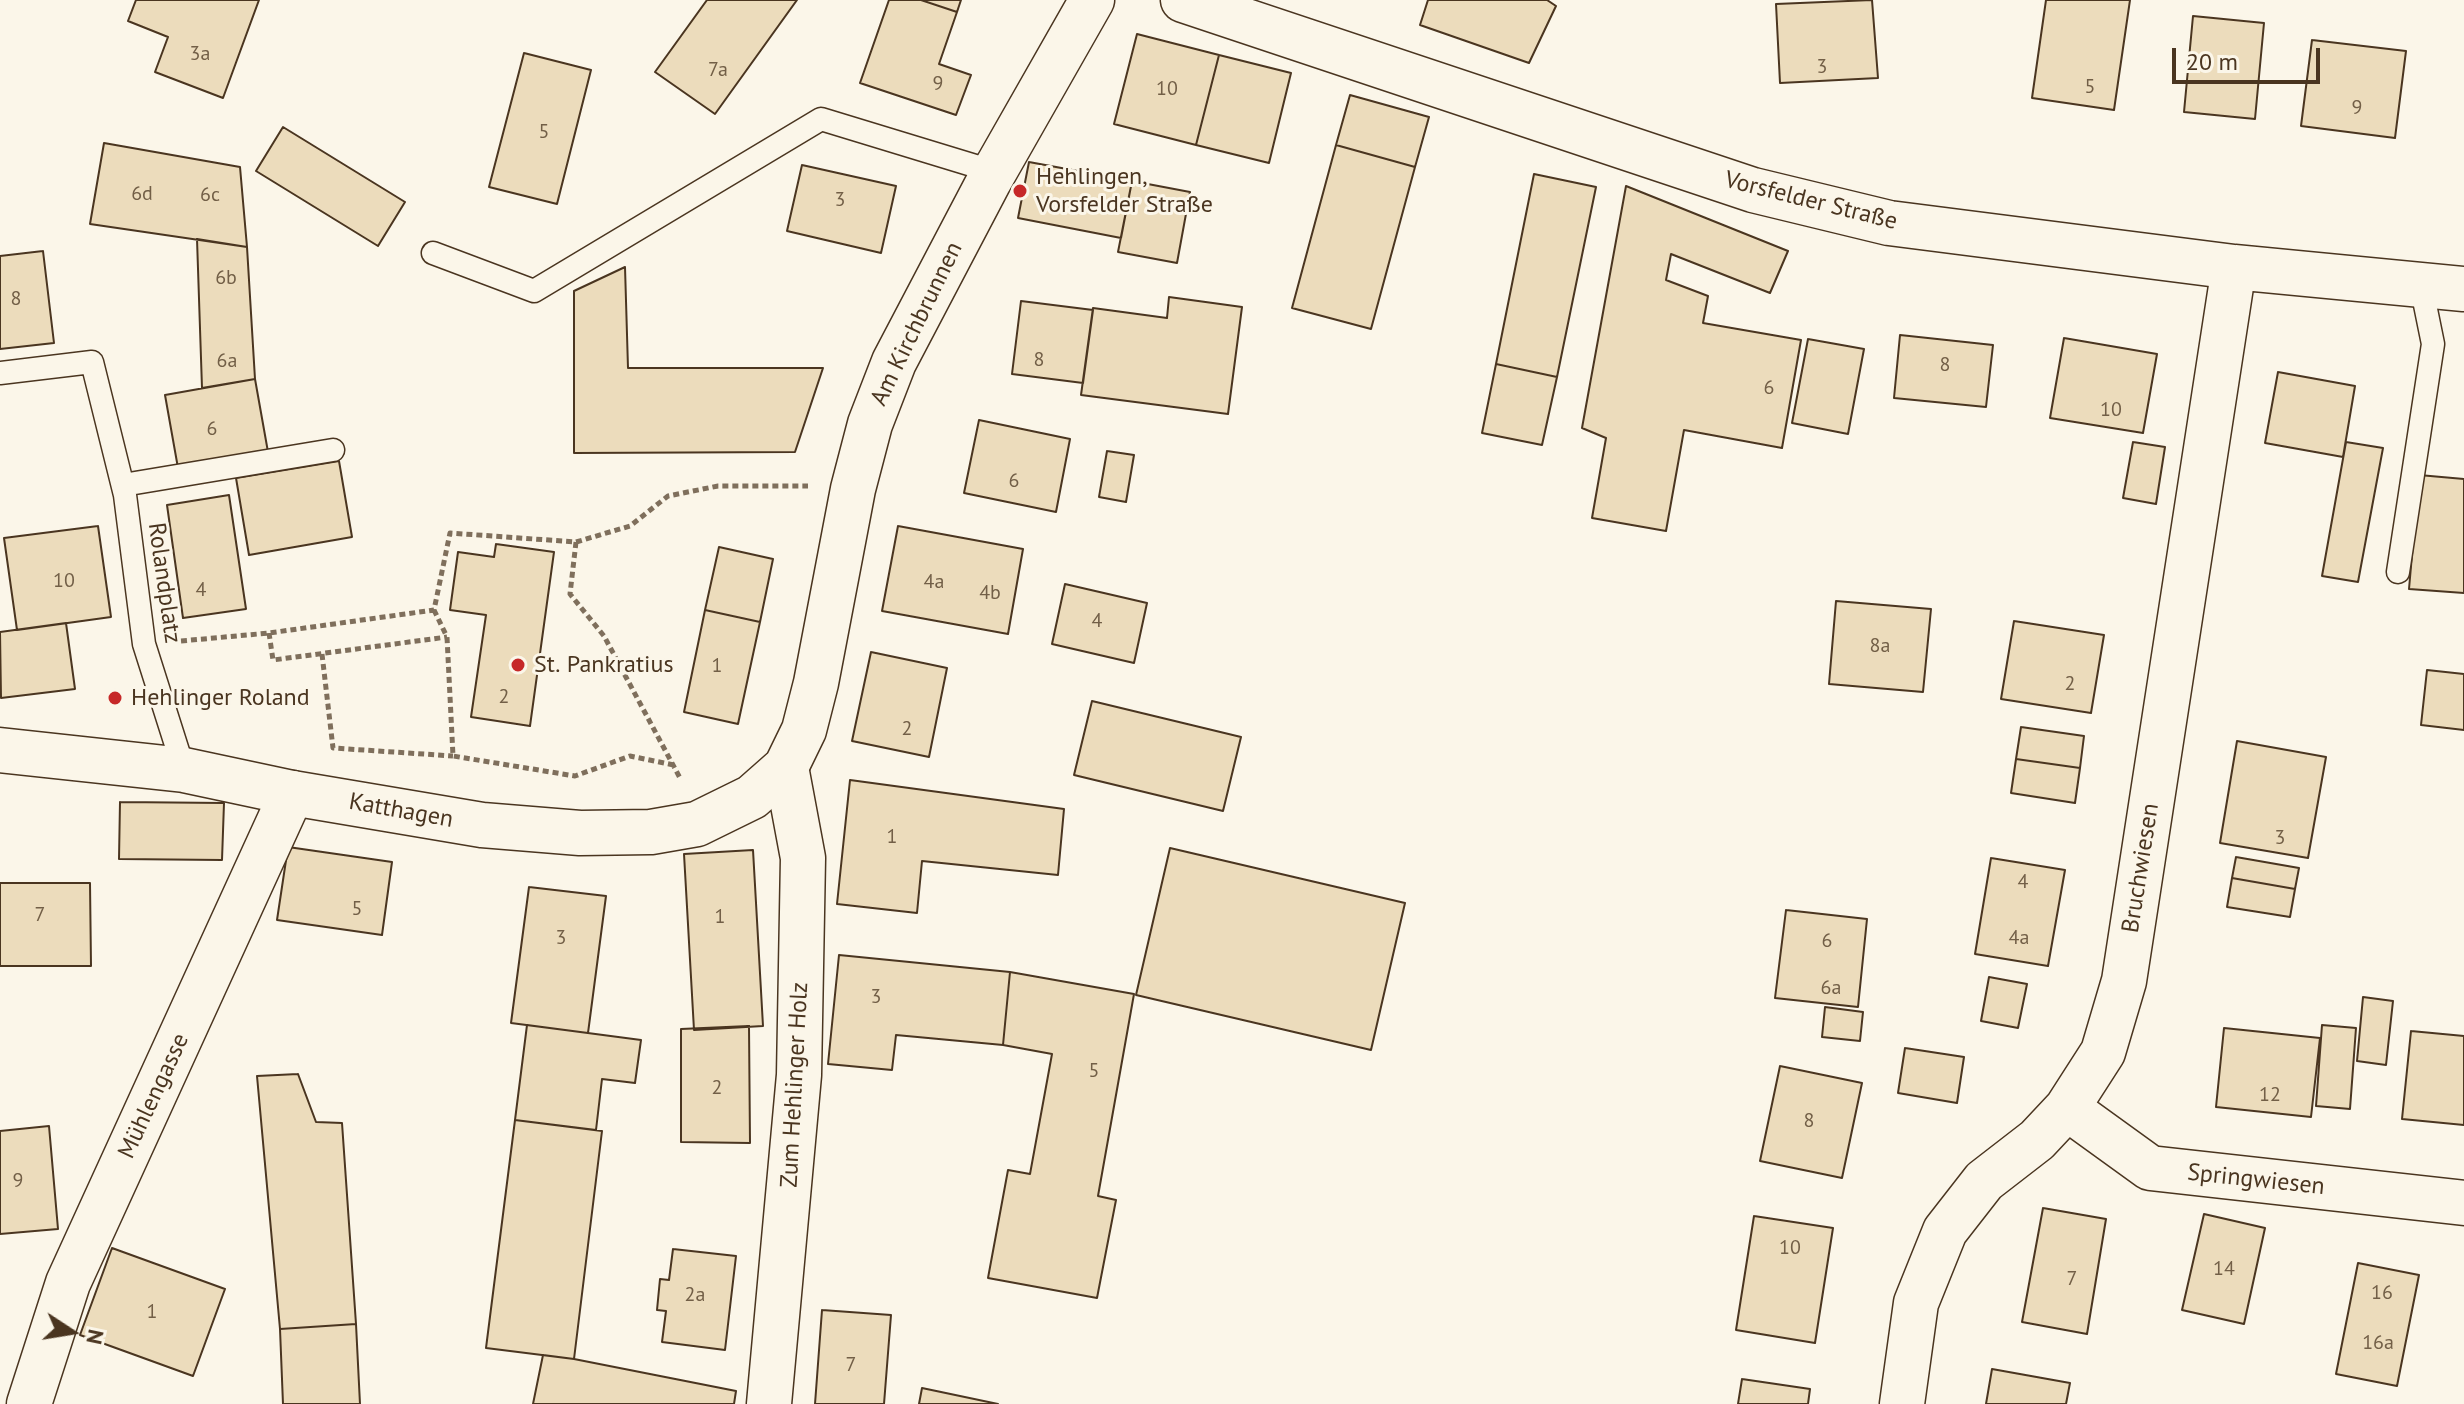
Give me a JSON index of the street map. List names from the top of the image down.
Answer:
{
  "streets": {
    "street": [
      "Vorsfelder Straße",
      "Am Kirchbrunnen",
      "Katthagen",
      "Bruchwiesen",
      "Zum Hehlinger Holz",
      "Mühlengasse",
      "Springwiesen"
    ],
    "lane": ["Rolandplatz"]
  },
  "crossings": [
    ["Vorsfelder Straße", "Bruchwiesen"],
    ["Am Kirchbrunnen", "Katthagen"],
    ["Am Kirchbrunnen", "Zum Hehlinger Holz"],
    ["Rolandplatz", "Katthagen"],
    ["Katthagen", "Zum Hehlinger Holz"],
    ["Katthagen", "Mühlengasse"],
    ["Bruchwiesen", "Springwiesen"]
  ],
  "places": ["Hehlingen, Vorsfelder Straße", "St. Pankratius", "Hehlinger Roland"],
  "house_numbers": [
    "3a",
    "3",
    "7a",
    "9",
    "5",
    "10",
    "9",
    "5",
    "6d",
    "6c",
    "3",
    "6b",
    "8",
    "8",
    "6a",
    "8",
    "6",
    "10",
    "6",
    "6",
    "10",
    "4a",
    "4",
    "4b",
    "4",
    "8a",
    "1",
    "2",
    "2",
    "2",
    "1",
    "3",
    "4",
    "5",
    "7",
    "1",
    "3",
    "4a",
    "6",
    "6a",
    "3",
    "5",
    "2",
    "12",
    "8",
    "9",
    "10",
    "14",
    "7",
    "16",
    "2a",
    "1",
    "16a",
    "7"
  ],
  "scale_bar": "20 m",
  "north": "right"
}
